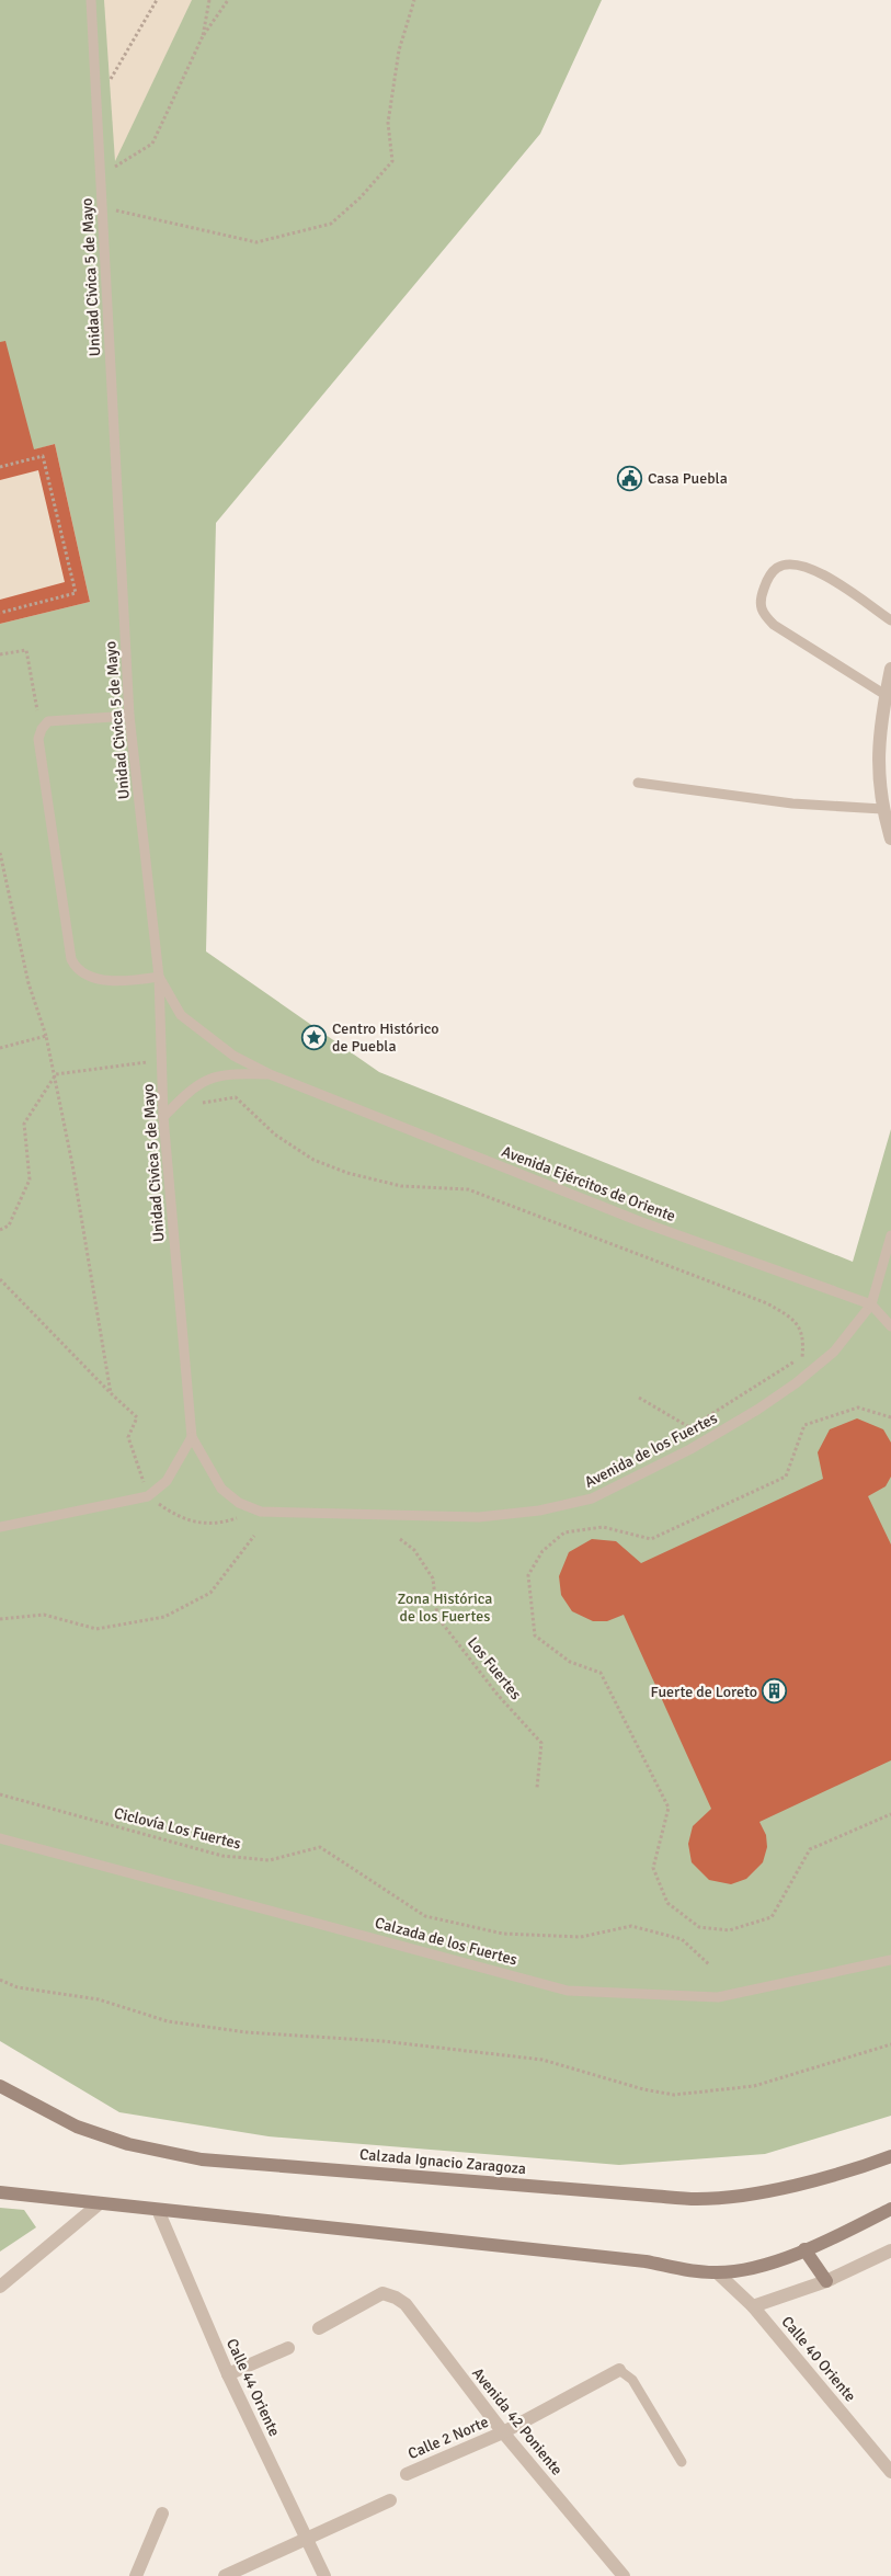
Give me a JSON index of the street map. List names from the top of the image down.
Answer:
{
  "streets": {
    "main road": ["Calzada Ignacio Zaragoza"],
    "street": [
      "Calle 40 Oriente",
      "Calle 44 Oriente",
      "Avenida 42 Poniente",
      "Calle 2 Norte"
    ],
    "lane": [
      "Unidad Civica 5 de Mayo",
      "Avenida Ejércitos de Oriente",
      "Avenida de los Fuertes",
      "Calzada de los Fuertes"
    ],
    "path": ["Los Fuertes", "Ciclovía Los Fuertes"]
  },
  "crossings": [
    ["Unidad Civica 5 de Mayo", "Avenida Ejércitos de Oriente"],
    ["Unidad Civica 5 de Mayo", "Avenida de los Fuertes"],
    ["Avenida Ejércitos de Oriente", "Avenida de los Fuertes"],
    ["Avenida 42 Poniente", "Calle 2 Norte"]
  ],
  "parks": ["Zona Histórica de los Fuertes"],
  "places": {
    "public building": ["Casa Puebla"],
    "place": ["Centro Histórico de Puebla"],
    "building": ["Fuerte de Loreto"]
  }
}
